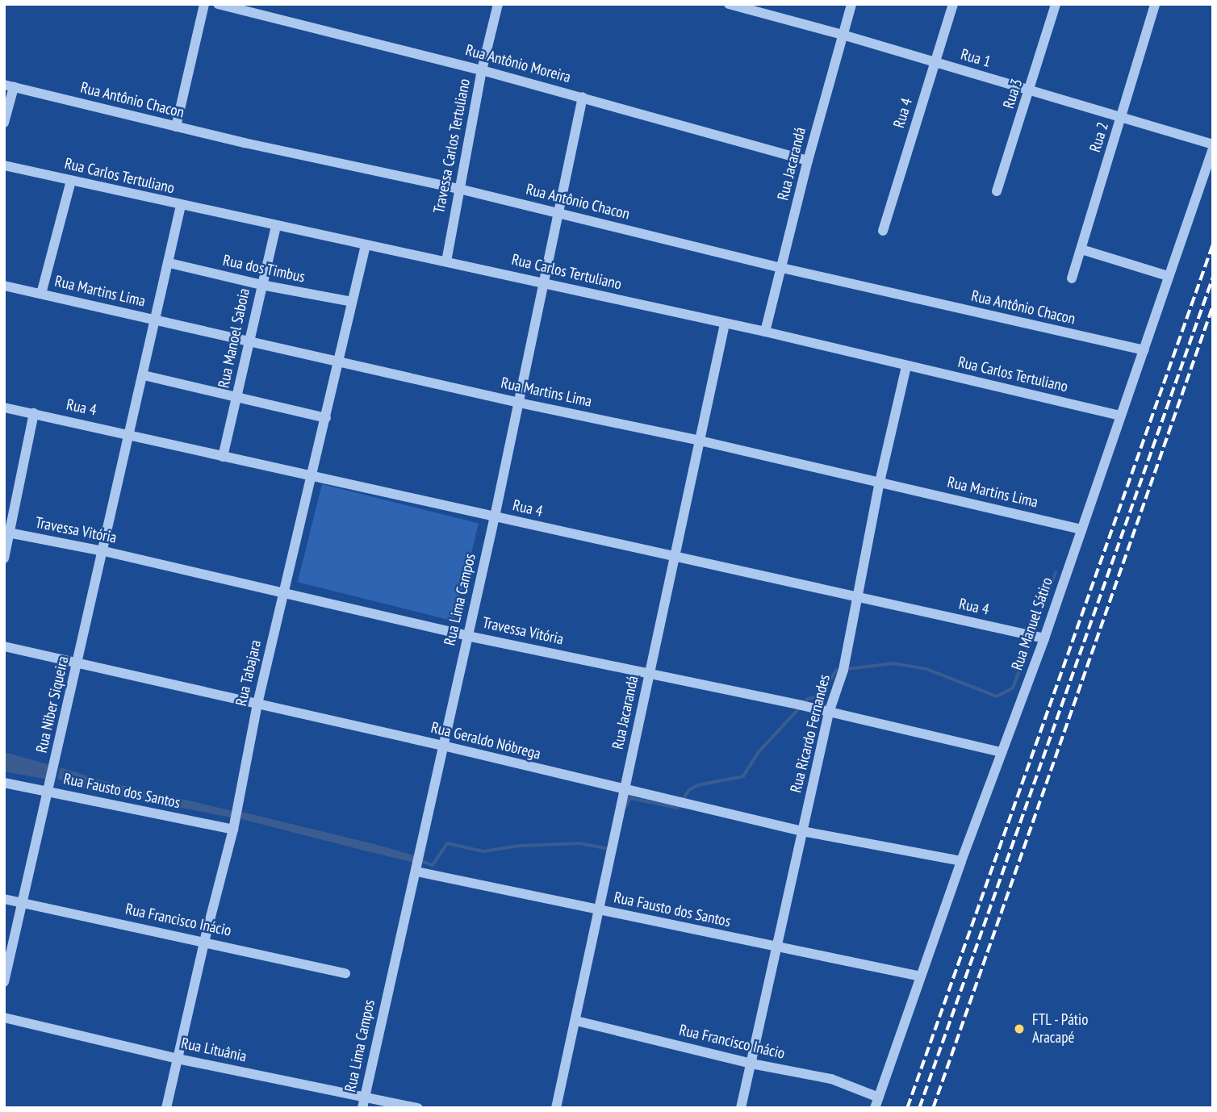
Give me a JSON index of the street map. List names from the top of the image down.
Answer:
{
  "streets": {
    "street": [
      "Rua 1",
      "Rua Antônio Moreira",
      "Rua 3",
      "Rua Antônio Chacon",
      "Rua 4",
      "Rua 2",
      "Travessa Carlos Tertuliano",
      "Rua Jacarandá",
      "Rua Carlos Tertuliano",
      "Rua dos Timbus",
      "Rua Martins Lima",
      "Rua Manoel Saboia",
      "Travessa Vitória",
      "Rua Lima Campos",
      "Rua Manuel Sátiro",
      "Rua Tabajara",
      "Rua Niber Siqueira",
      "Rua Ricardo Fernandes",
      "Rua Geraldo Nóbrega",
      "Rua Fausto dos Santos",
      "Rua Francisco Inácio",
      "Rua Lituânia"
    ]
  },
  "crossings": [
    ["Rua 1", "Rua 3"],
    ["Rua 1", "Rua 4"],
    ["Rua 1", "Rua 2"],
    ["Rua 1", "Rua Jacarandá"],
    ["Rua 1", "Rua Manuel Sátiro"],
    ["Rua Antônio Moreira", "Travessa Carlos Tertuliano"],
    ["Rua Antônio Moreira", "Rua Jacarandá"],
    ["Rua Antônio Moreira", "Rua Lima Campos"],
    ["Rua Antônio Chacon", "Travessa Carlos Tertuliano"],
    ["Rua Antônio Chacon", "Rua Jacarandá"],
    ["Rua Antônio Chacon", "Rua Lima Campos"],
    ["Rua Antônio Chacon", "Rua Manuel Sátiro"],
    ["Rua 4", "Rua Jacarandá"],
    ["Rua 4", "Rua Manoel Saboia"],
    ["Rua 4", "Rua Lima Campos"],
    ["Rua 4", "Rua Manuel Sátiro"],
    ["Rua 4", "Rua Tabajara"],
    ["Rua 4", "Rua Niber Siqueira"],
    ["Rua 4", "Rua Ricardo Fernandes"],
    ["Travessa Carlos Tertuliano", "Rua Carlos Tertuliano"],
    ["Rua Jacarandá", "Rua Carlos Tertuliano"],
    ["Rua Jacarandá", "Rua Martins Lima"],
    ["Rua Jacarandá", "Travessa Vitória"],
    ["Rua Jacarandá", "Rua Geraldo Nóbrega"],
    ["Rua Jacarandá", "Rua Fausto dos Santos"],
    ["Rua Jacarandá", "Rua Francisco Inácio"],
    ["Rua Carlos Tertuliano", "Rua Manoel Saboia"],
    ["Rua Carlos Tertuliano", "Rua Lima Campos"],
    ["Rua Carlos Tertuliano", "Rua Manuel Sátiro"],
    ["Rua Carlos Tertuliano", "Rua Tabajara"],
    ["Rua Carlos Tertuliano", "Rua Niber Siqueira"],
    ["Rua Carlos Tertuliano", "Rua Ricardo Fernandes"],
    ["Rua dos Timbus", "Rua Manoel Saboia"],
    ["Rua dos Timbus", "Rua Tabajara"],
    ["Rua dos Timbus", "Rua Niber Siqueira"],
    ["Rua Martins Lima", "Rua Manoel Saboia"],
    ["Rua Martins Lima", "Rua Lima Campos"],
    ["Rua Martins Lima", "Rua Manuel Sátiro"],
    ["Rua Martins Lima", "Rua Tabajara"],
    ["Rua Martins Lima", "Rua Niber Siqueira"],
    ["Rua Martins Lima", "Rua Ricardo Fernandes"],
    ["Travessa Vitória", "Rua Lima Campos"],
    ["Travessa Vitória", "Rua Manuel Sátiro"],
    ["Travessa Vitória", "Rua Tabajara"],
    ["Travessa Vitória", "Rua Niber Siqueira"],
    ["Travessa Vitória", "Rua Ricardo Fernandes"],
    ["Rua Lima Campos", "Rua Geraldo Nóbrega"],
    ["Rua Lima Campos", "Rua Fausto dos Santos"],
    ["Rua Lima Campos", "Rua Lituânia"],
    ["Rua Manuel Sátiro", "Rua Geraldo Nóbrega"],
    ["Rua Manuel Sátiro", "Rua Fausto dos Santos"],
    ["Rua Manuel Sátiro", "Rua Francisco Inácio"],
    ["Rua Tabajara", "Rua Geraldo Nóbrega"],
    ["Rua Tabajara", "Rua Fausto dos Santos"],
    ["Rua Tabajara", "Rua Francisco Inácio"],
    ["Rua Tabajara", "Rua Lituânia"],
    ["Rua Niber Siqueira", "Rua Geraldo Nóbrega"],
    ["Rua Niber Siqueira", "Rua Fausto dos Santos"],
    ["Rua Niber Siqueira", "Rua Francisco Inácio"],
    ["Rua Ricardo Fernandes", "Rua Geraldo Nóbrega"],
    ["Rua Ricardo Fernandes", "Rua Fausto dos Santos"],
    ["Rua Ricardo Fernandes", "Rua Francisco Inácio"]
  ],
  "places": ["FTL - Pátio Aracapé"]
}
